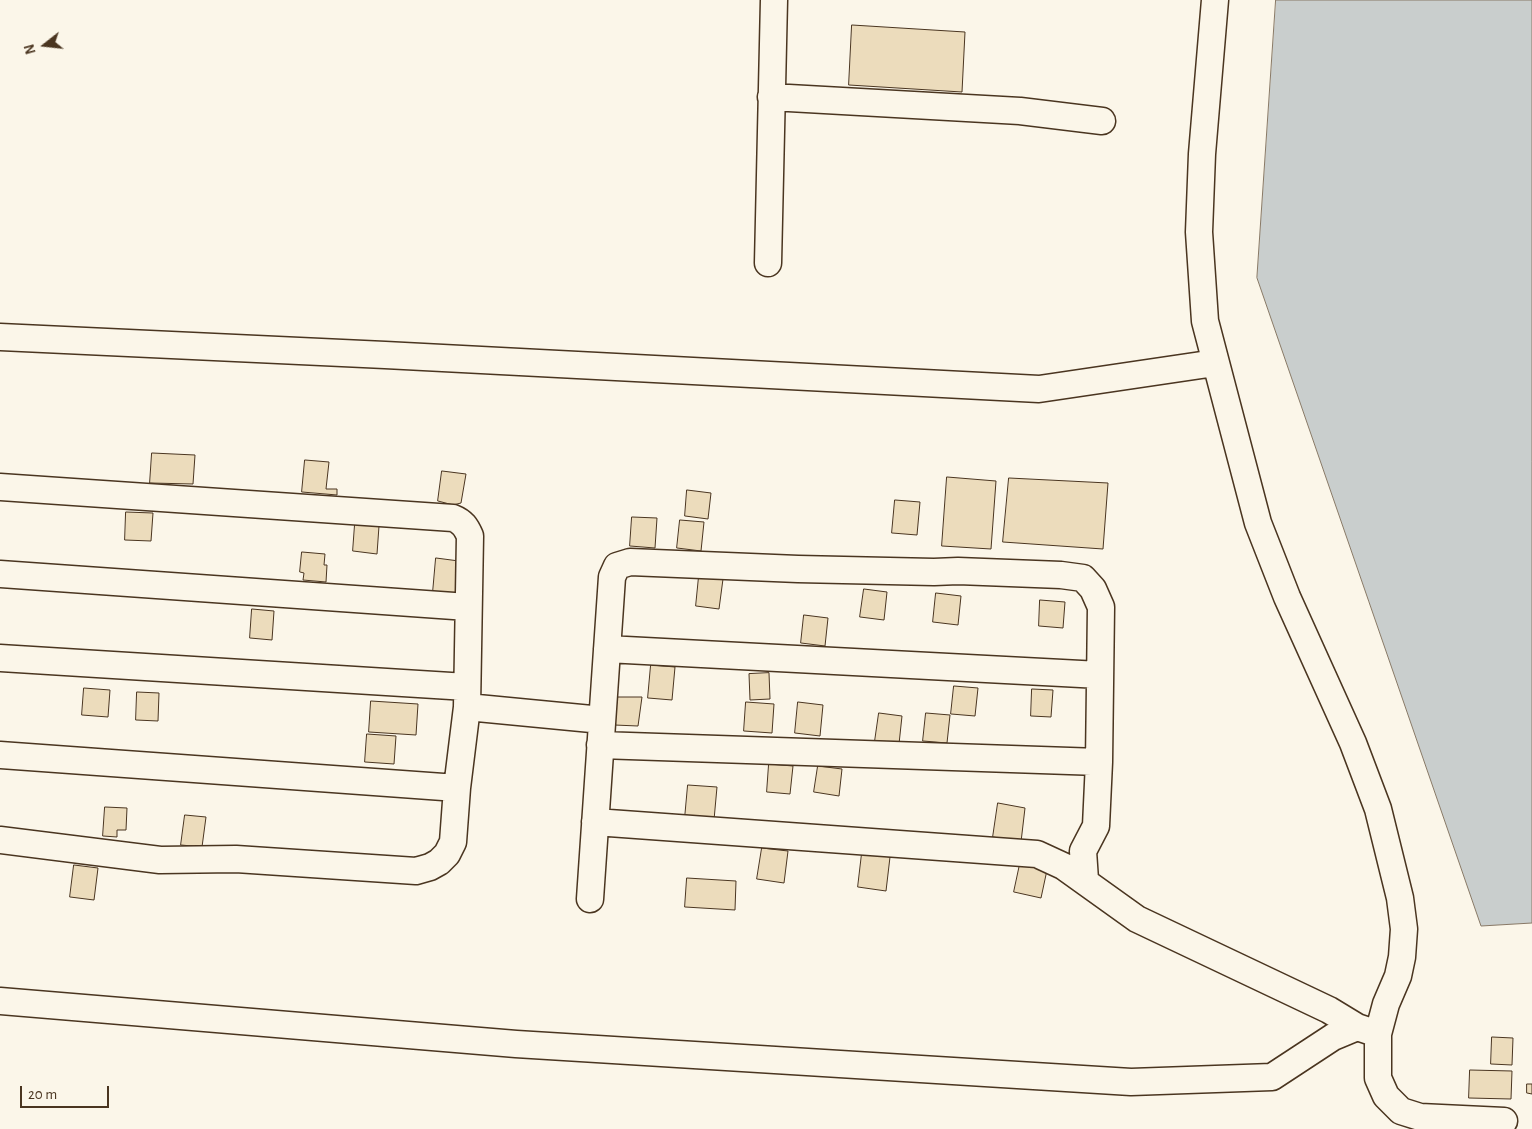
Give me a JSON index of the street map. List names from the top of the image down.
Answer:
{
  "scale_bar": "20 m",
  "north": "left"
}
